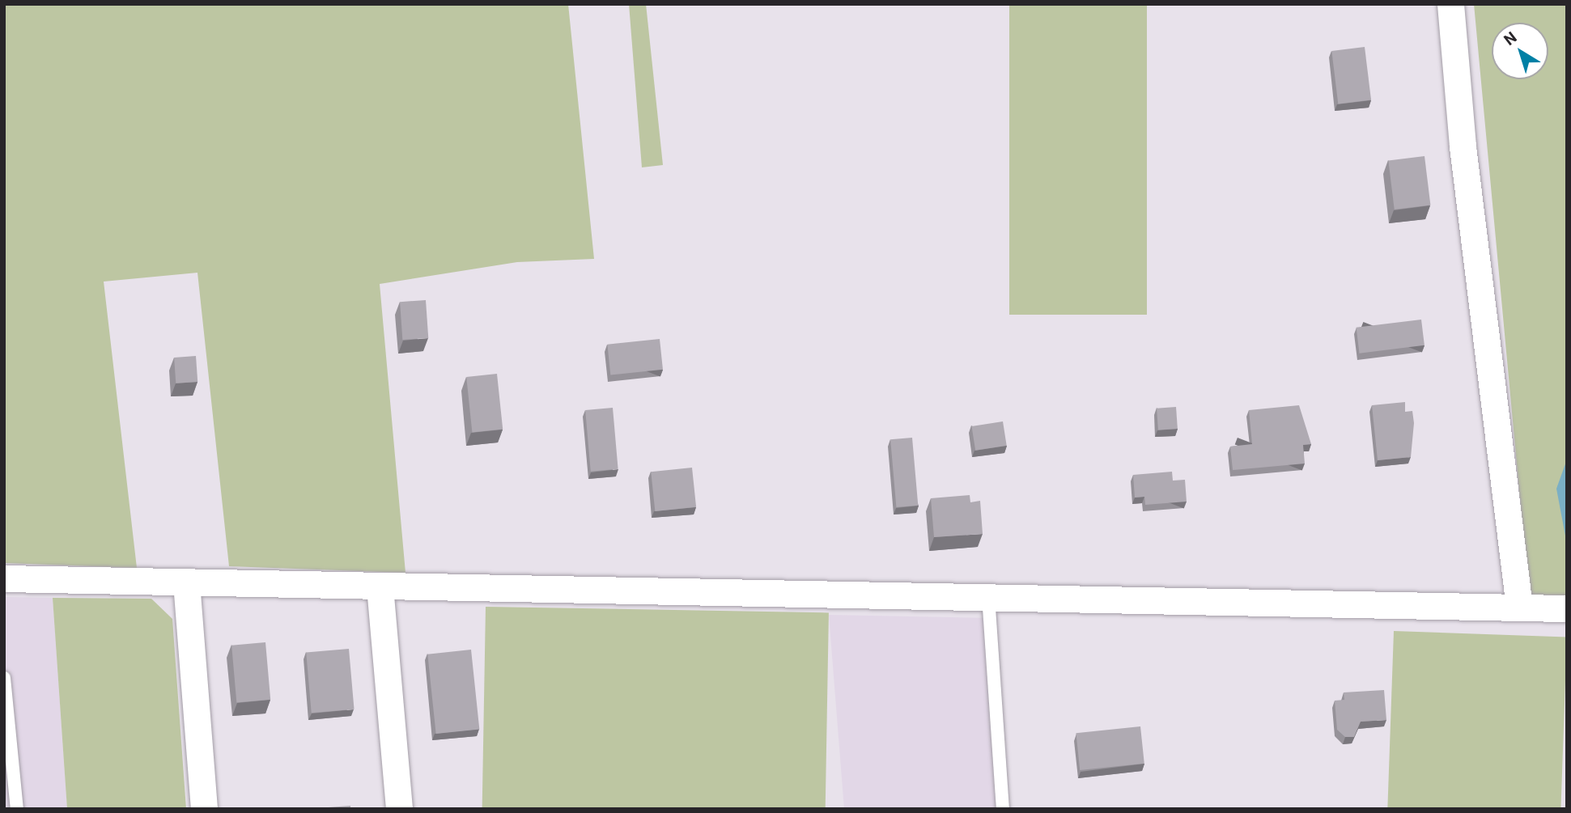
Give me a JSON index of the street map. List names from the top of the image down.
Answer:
{
  "north": "top left"
}
